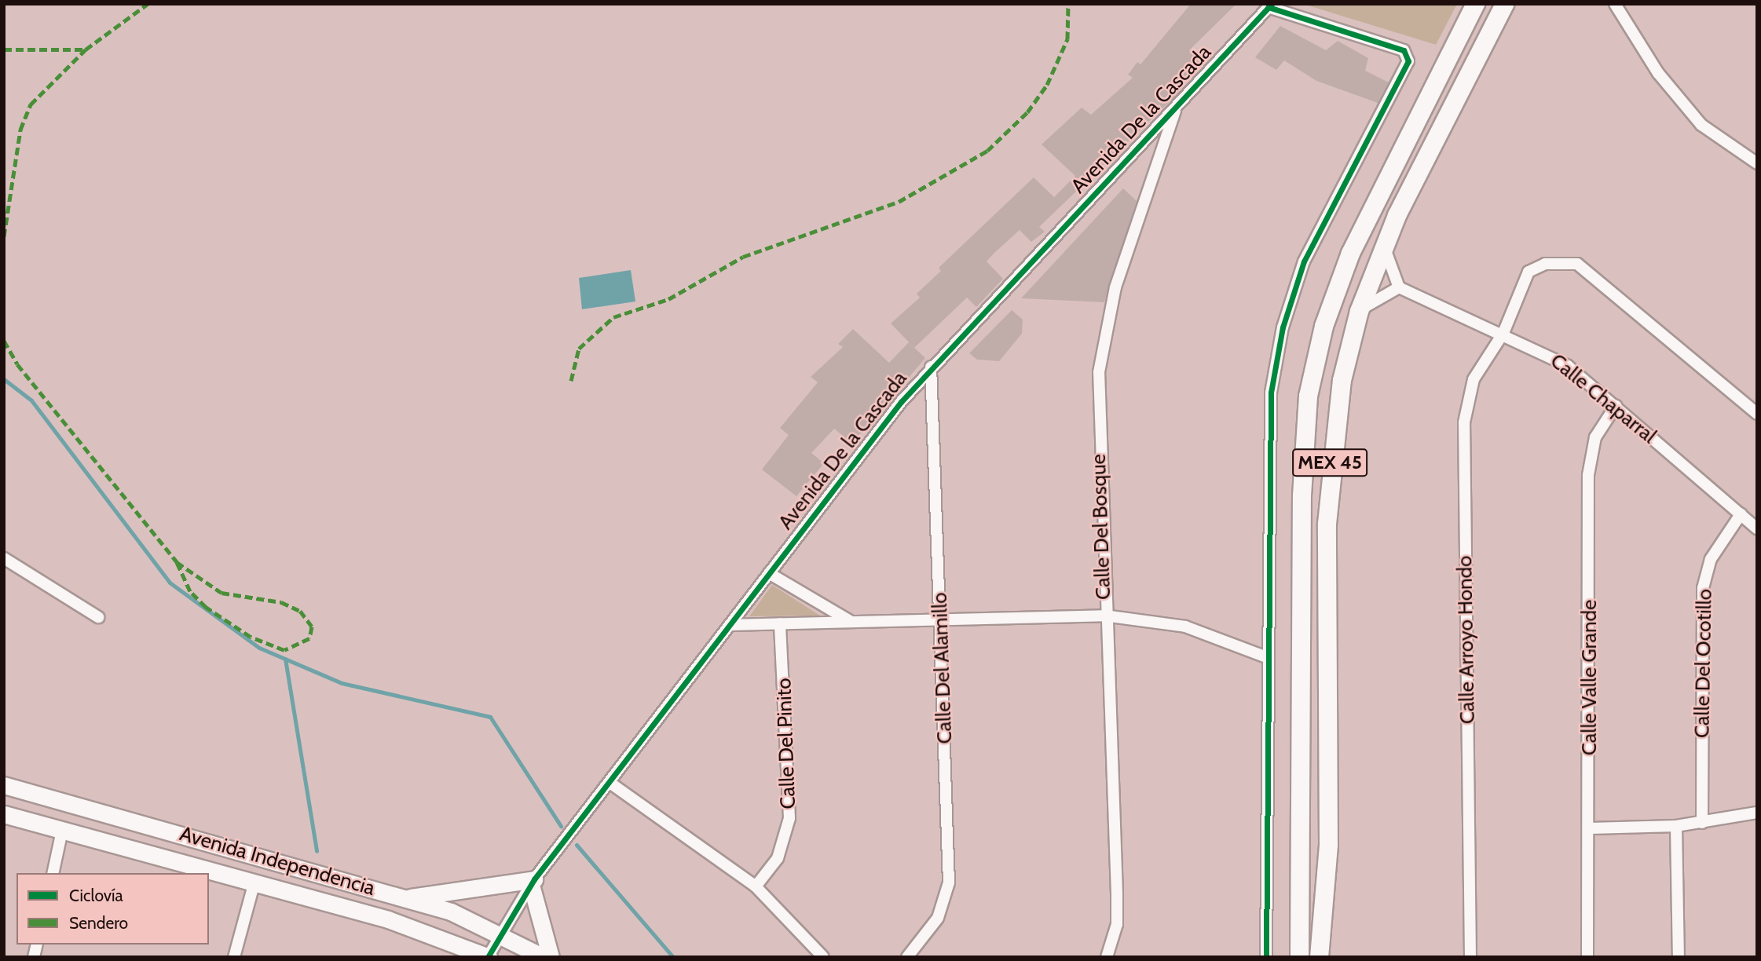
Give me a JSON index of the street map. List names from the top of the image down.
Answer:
{
  "streets": {
    "main road": ["MEX 45", "Avenida Independencia"],
    "street": [
      "Avenida De la Cascada",
      "Calle Chaparral",
      "Calle Del Bosque",
      "Calle Arroyo Hondo",
      "Calle Del Ocotillo",
      "Calle Del Alamillo",
      "Calle Valle Grande",
      "Calle Del Pinito"
    ]
  },
  "crossings": [
    ["Avenida De la Cascada", "Calle Del Bosque"],
    ["Avenida De la Cascada", "Calle Del Alamillo"],
    ["Avenida De la Cascada", "Avenida Independencia"],
    ["Calle Chaparral", "Calle Arroyo Hondo"],
    ["Calle Chaparral", "Calle Del Ocotillo"],
    ["Calle Chaparral", "Calle Valle Grande"]
  ],
  "legend": ["Ciclovía", "Sendero"]
}
